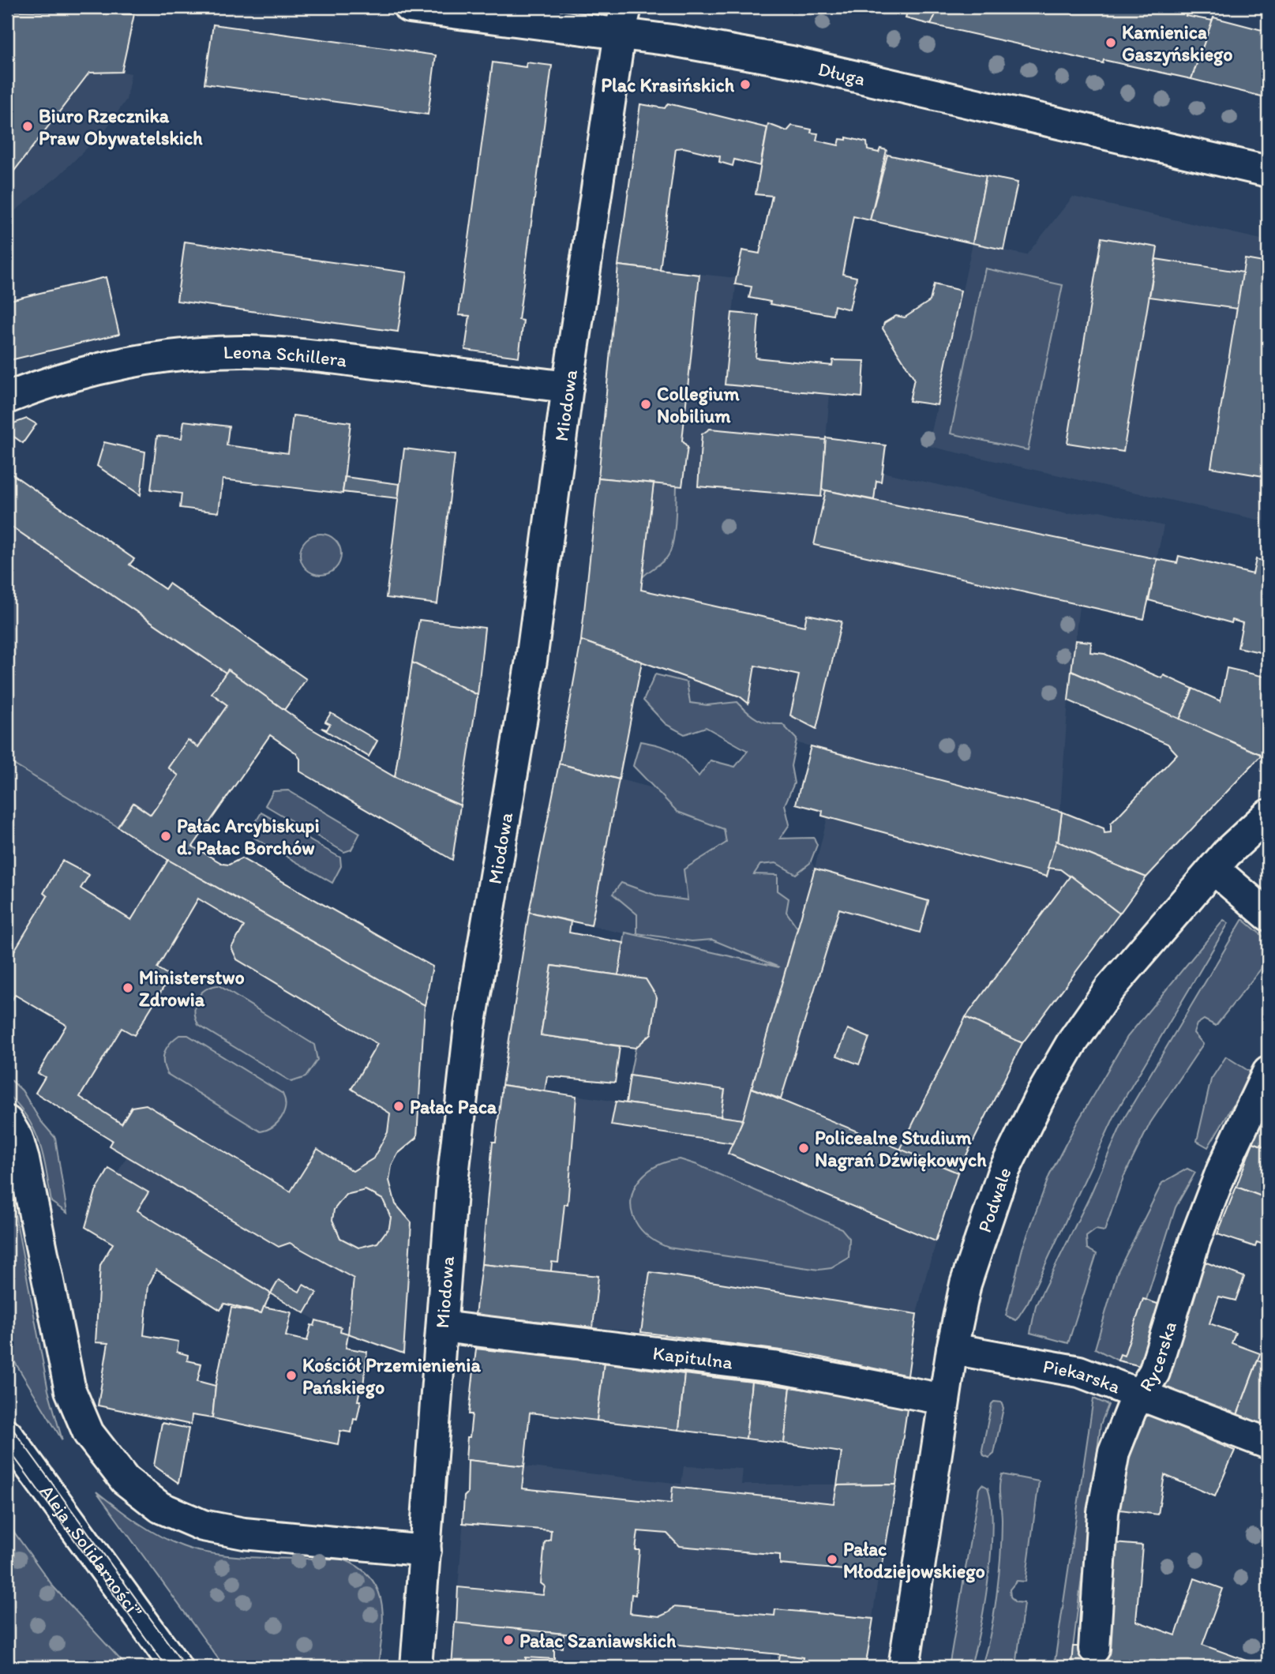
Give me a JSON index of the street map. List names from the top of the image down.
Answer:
{
  "streets": {
    "street": [
      "Długa",
      "Leona Schillera",
      "Miodowa",
      "Podwale",
      "Rycerska",
      "Kapitulna",
      "Piekarska",
      "Aleja „Solidarności”"
    ]
  },
  "crossings": [
    ["Długa", "Miodowa"],
    ["Leona Schillera", "Miodowa"],
    ["Miodowa", "Kapitulna"],
    ["Podwale", "Kapitulna"],
    ["Podwale", "Piekarska"],
    ["Rycerska", "Piekarska"]
  ],
  "places": [
    "Kamienica Gaszyńskiego",
    "Plac Krasińskich",
    "Biuro Rzecznika Praw Obywatelskich",
    "Collegium Nobilium",
    "Pałac Arcybiskupi d. Pałac Borchów",
    "Ministerstwo Zdrowia",
    "Pałac Paca",
    "Policealne Studium Nagrań Dźwiękowych",
    "Kościół Przemienienia Pańskiego",
    "Pałac Młodziejowskiego",
    "Pałac Szaniawskich"
  ]
}
